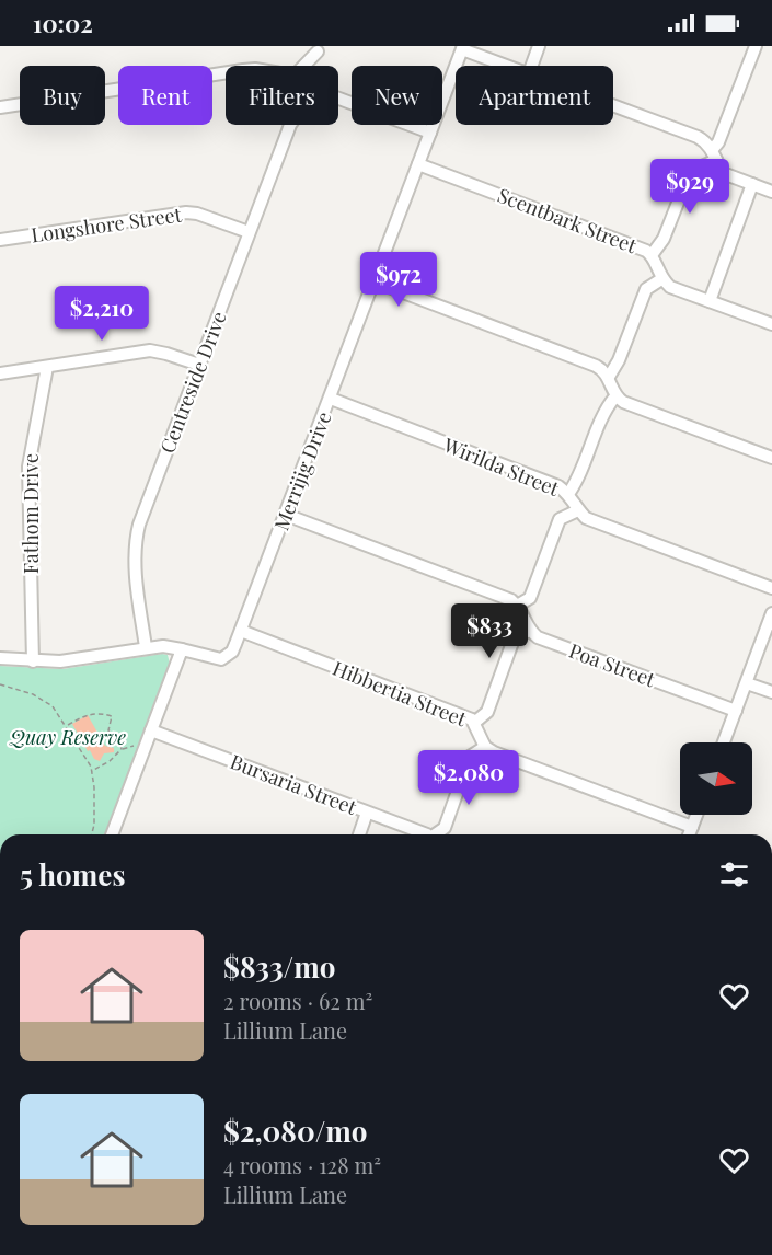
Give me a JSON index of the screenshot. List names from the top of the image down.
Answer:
{
  "streets": {
    "street": [
      "Scentbark Street",
      "Longshore Street",
      "Centreside Drive",
      "Wirilda Street",
      "Merrijig Drive",
      "Fathom Drive",
      "Poa Street",
      "Hibbertia Street",
      "Bursaria Street"
    ]
  },
  "crossings": [
    ["Scentbark Street", "Merrijig Drive"],
    ["Longshore Street", "Centreside Drive"],
    ["Wirilda Street", "Merrijig Drive"],
    ["Merrijig Drive", "Hibbertia Street"]
  ],
  "parks": ["Quay Reserve"],
  "north": "right",
  "page": {
    "status": "10:02",
    "chip": [
      "Buy",
      "Rent",
      "Filters",
      "New",
      "Apartment"
    ],
    "price": [
      "$929",
      "$972",
      "$2,210",
      "$833",
      "$2,080"
    ],
    "heading": "5 homes",
    "list": [
      {
        "name": "$833/mo",
        "note": "2 rooms · 62 m² · Lillium Lane"
      },
      {
        "name": "$2,080/mo",
        "note": "4 rooms · 128 m² · Lillium Lane"
      }
    ]
  }
}
